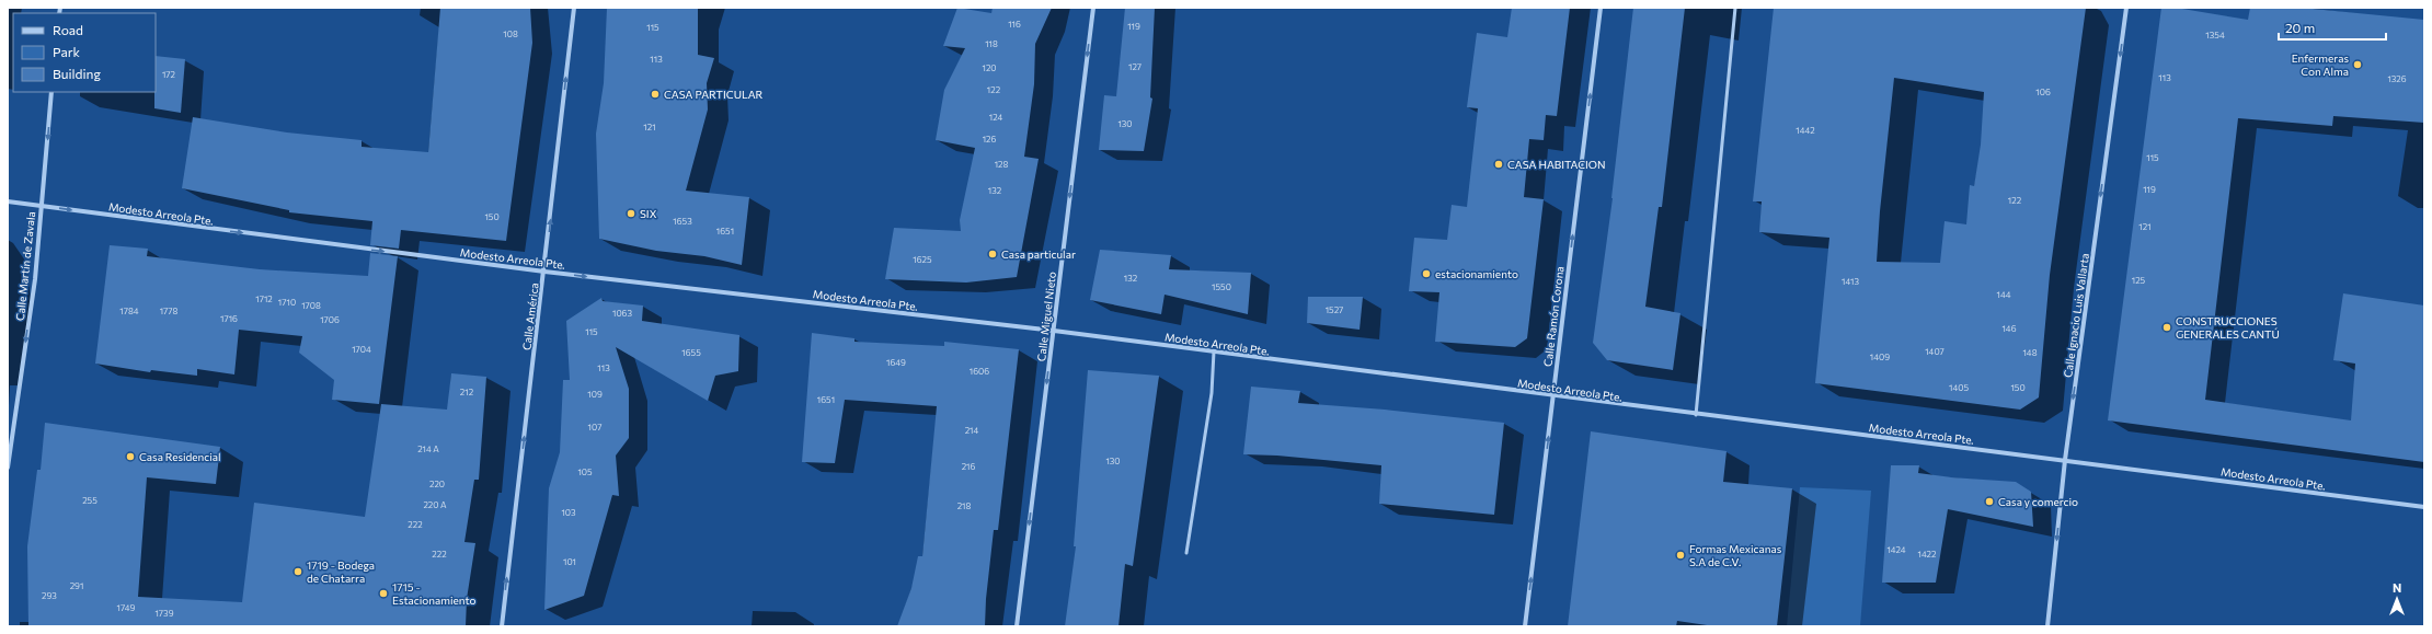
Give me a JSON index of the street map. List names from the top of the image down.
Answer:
{
  "streets": {
    "street": [
      "Modesto Arreola Pte.",
      "Calle Martín de Zavala",
      "Calle Ignacio Luis Vallarta",
      "Calle América",
      "Calle Miguel Nieto",
      "Calle Ramón Corona"
    ]
  },
  "crossings": [
    ["Modesto Arreola Pte.", "Calle Martín de Zavala"],
    ["Modesto Arreola Pte.", "Calle Ignacio Luis Vallarta"],
    ["Modesto Arreola Pte.", "Calle América"],
    ["Modesto Arreola Pte.", "Calle Miguel Nieto"],
    ["Modesto Arreola Pte.", "Calle Ramón Corona"]
  ],
  "one_way": [
    "Modesto Arreola Pte.",
    "Calle Martín de Zavala",
    "Calle Ignacio Luis Vallarta",
    "Calle América",
    "Calle Miguel Nieto",
    "Calle Ramón Corona"
  ],
  "places": [
    "Enfermeras Con Alma",
    "CASA PARTICULAR",
    "CASA HABITACION",
    "SIX",
    "Casa particular",
    "estacionamiento",
    "CONSTRUCCIONES GENERALES CANTÚ",
    "Casa Residencial",
    "Casa y comercio",
    "Formas Mexicanas S.A de C.V.",
    "1719 - Bodega de Chatarra",
    "1715 - Estacionamiento"
  ],
  "house_numbers": [
    "116",
    "119",
    "115",
    "108",
    "1354",
    "118",
    "113",
    "127",
    "120",
    "172",
    "113",
    "1326",
    "122",
    "106",
    "124",
    "130",
    "121",
    "1442",
    "126",
    "115",
    "128",
    "119",
    "132",
    "122",
    "150",
    "1653",
    "121",
    "1651",
    "1625",
    "132",
    "125",
    "1413",
    "1550",
    "144",
    "1712",
    "1710",
    "1708",
    "1527",
    "1784",
    "1778",
    "1063",
    "1716",
    "1706",
    "146",
    "115",
    "1704",
    "1407",
    "1655",
    "148",
    "1409",
    "1649",
    "113",
    "1606",
    "1405",
    "150",
    "212",
    "109",
    "1651",
    "107",
    "214",
    "214 A",
    "130",
    "216",
    "105",
    "220",
    "255",
    "220 A",
    "218",
    "103",
    "222",
    "1424",
    "222",
    "1422",
    "101",
    "291",
    "293",
    "1749",
    "1739"
  ],
  "legend": ["Road", "Park", "Building"],
  "scale_bar": "20 m",
  "north": "top"
}
